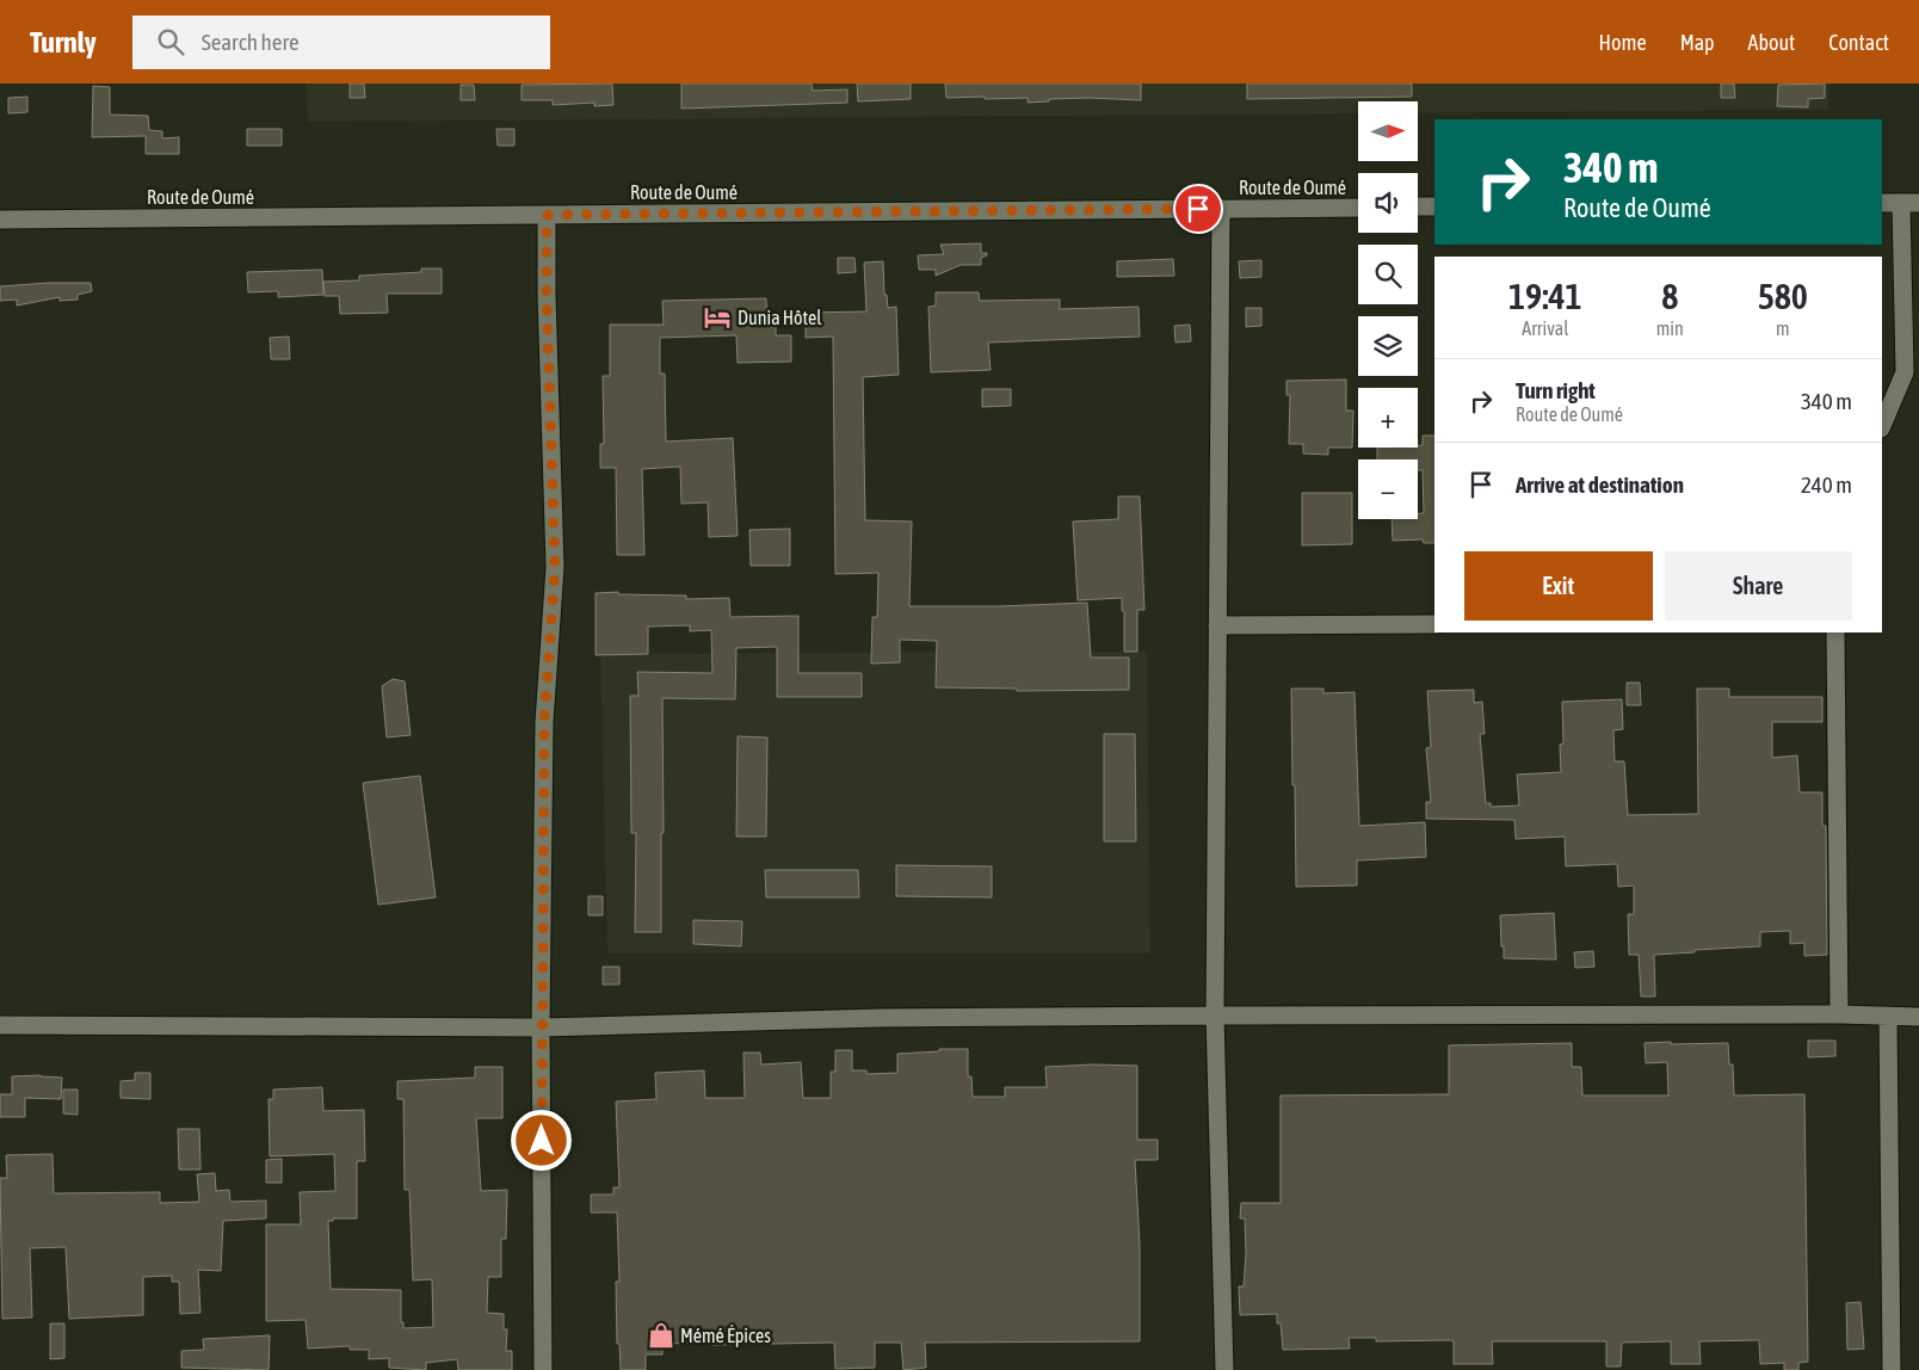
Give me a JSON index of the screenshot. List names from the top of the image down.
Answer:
{
  "streets": {
    "street": ["Route de Oumé"]
  },
  "places": {
    "hotel": ["Dunia Hôtel"],
    "shop": ["Mémé Épices"]
  },
  "north": "right",
  "page": {
    "header": "Turnly",
    "search": "Search here",
    "nav": [
      "Home",
      "Map",
      "About",
      "Contact"
    ],
    "map_buttons": ["+", "−"],
    "turn": ["340 m", "Route de Oumé"],
    "eta": [
      "19:41",
      "Arrival",
      "8",
      "min",
      "580",
      "m"
    ],
    "list": [
      {
        "name": "Turn right",
        "note": "Route de Oumé",
        "value": "340 m"
      },
      {
        "name": "Arrive at destination",
        "value": "240 m"
      }
    ],
    "buttons": ["Exit", "Share"]
  }
}
